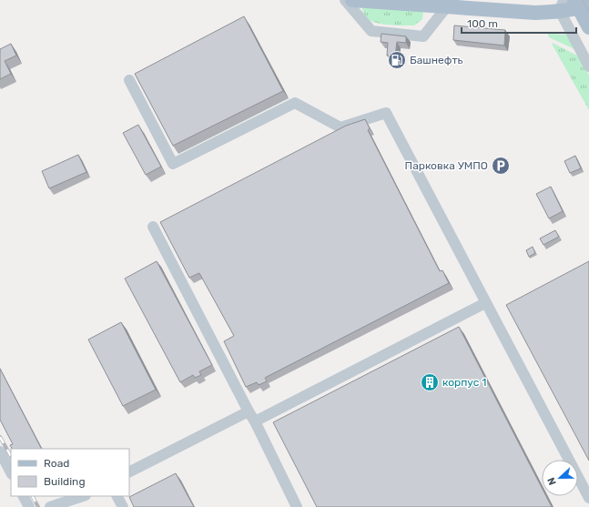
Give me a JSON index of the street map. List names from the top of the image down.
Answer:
{
  "places": {
    "fuel station": ["Башнефть"],
    "parking": ["Парковка УМПО"],
    "building": ["корпус 1"]
  },
  "legend": ["Road", "Building"],
  "scale_bar": "100 m",
  "north": "left"
}
